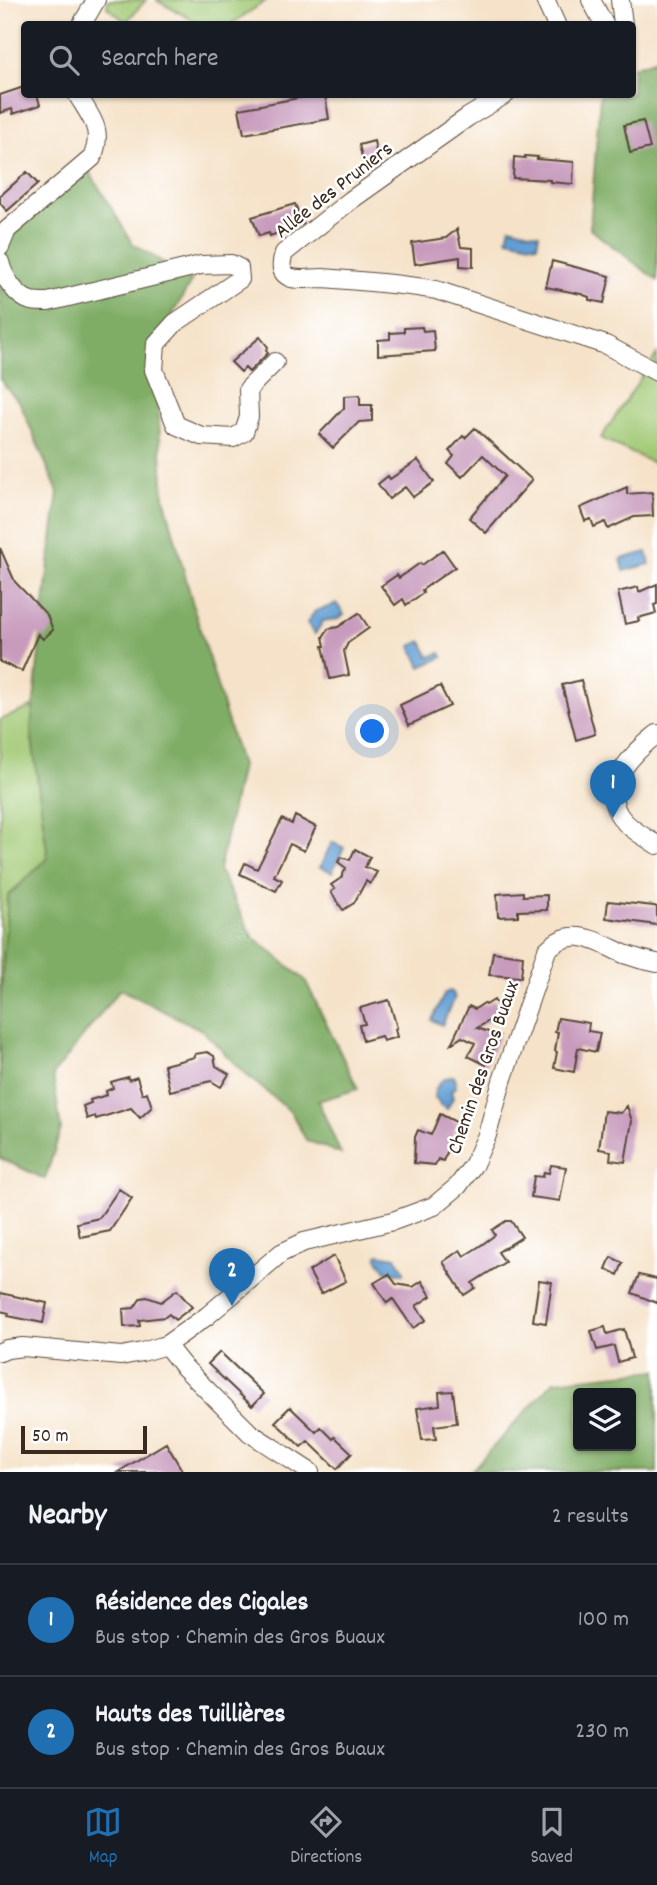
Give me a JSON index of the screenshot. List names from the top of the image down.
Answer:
{
  "streets": {
    "street": ["Allée des Pruniers", "Chemin des Gros Buaux"]
  },
  "scale_bar": "50 m",
  "page": {
    "search": "Search here",
    "pins": ["1", "2"],
    "scale": "50 m",
    "heading": ["Nearby", "2 results"],
    "list": [
      {
        "mark": "1",
        "name": "Résidence des Cigales",
        "note": "Bus stop · Chemin des Gros Buaux",
        "value": "100 m"
      },
      {
        "mark": "2",
        "name": "Hauts des Tuillières",
        "note": "Bus stop · Chemin des Gros Buaux",
        "value": "230 m"
      }
    ],
    "nav": ["Map", "Directions", "Saved"]
  }
}
